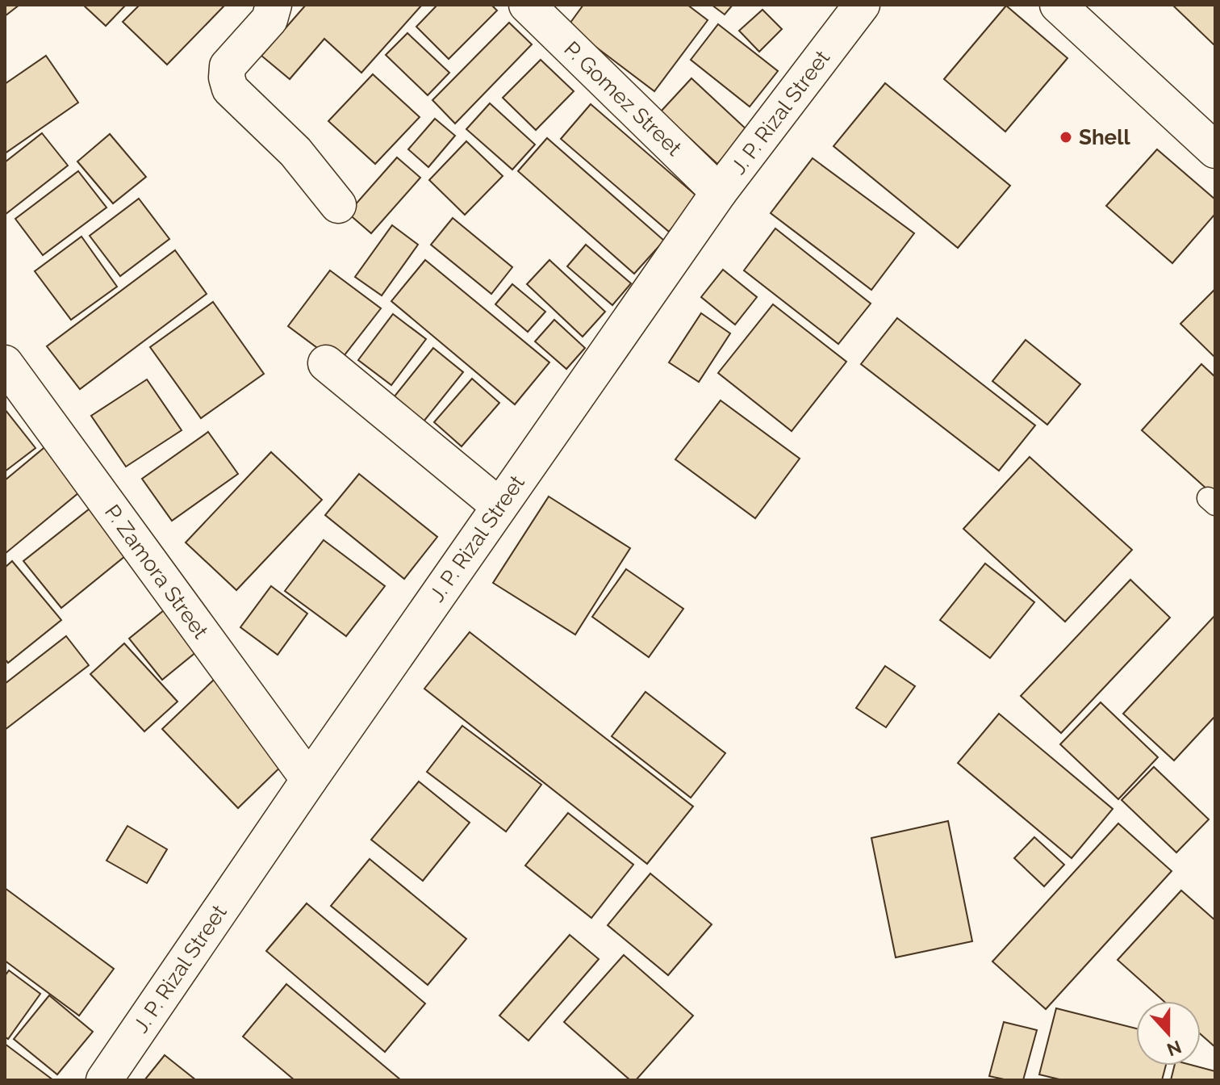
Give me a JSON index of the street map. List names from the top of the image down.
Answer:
{
  "streets": {
    "street": ["P. Gomez Street", "J. P. Rizal Street", "P. Zamora Street"]
  },
  "crossings": [
    ["P. Gomez Street", "J. P. Rizal Street"],
    ["J. P. Rizal Street", "P. Zamora Street"]
  ],
  "places": ["Shell"],
  "north": "bottom"
}
